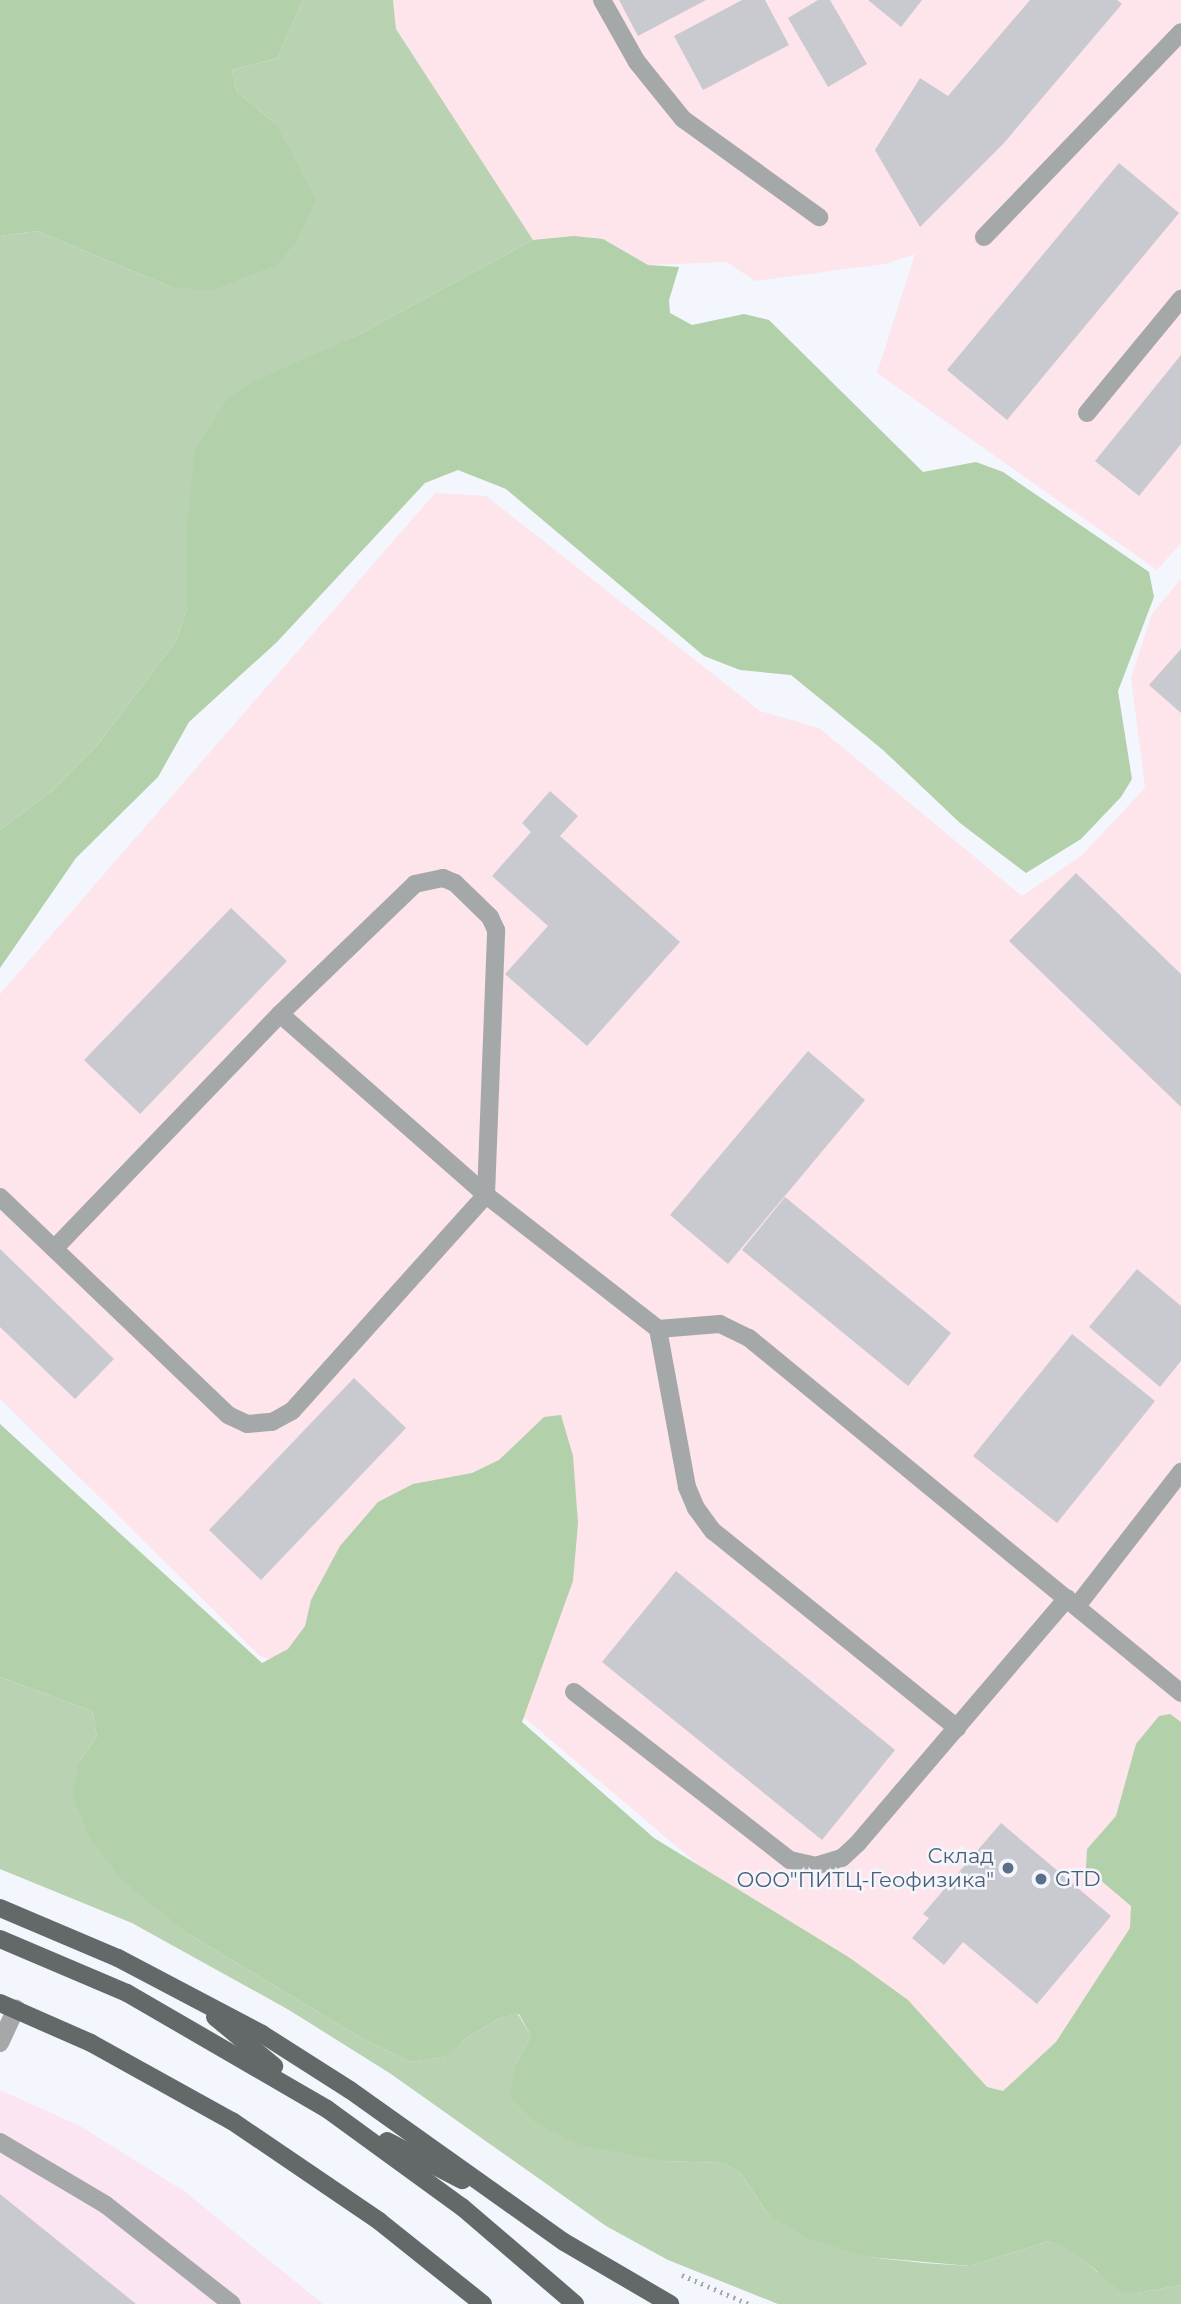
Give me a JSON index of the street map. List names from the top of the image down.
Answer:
{
  "places": ["Склад ООО\"ПИТЦ-Геофизика\"", "GTD"]
}
